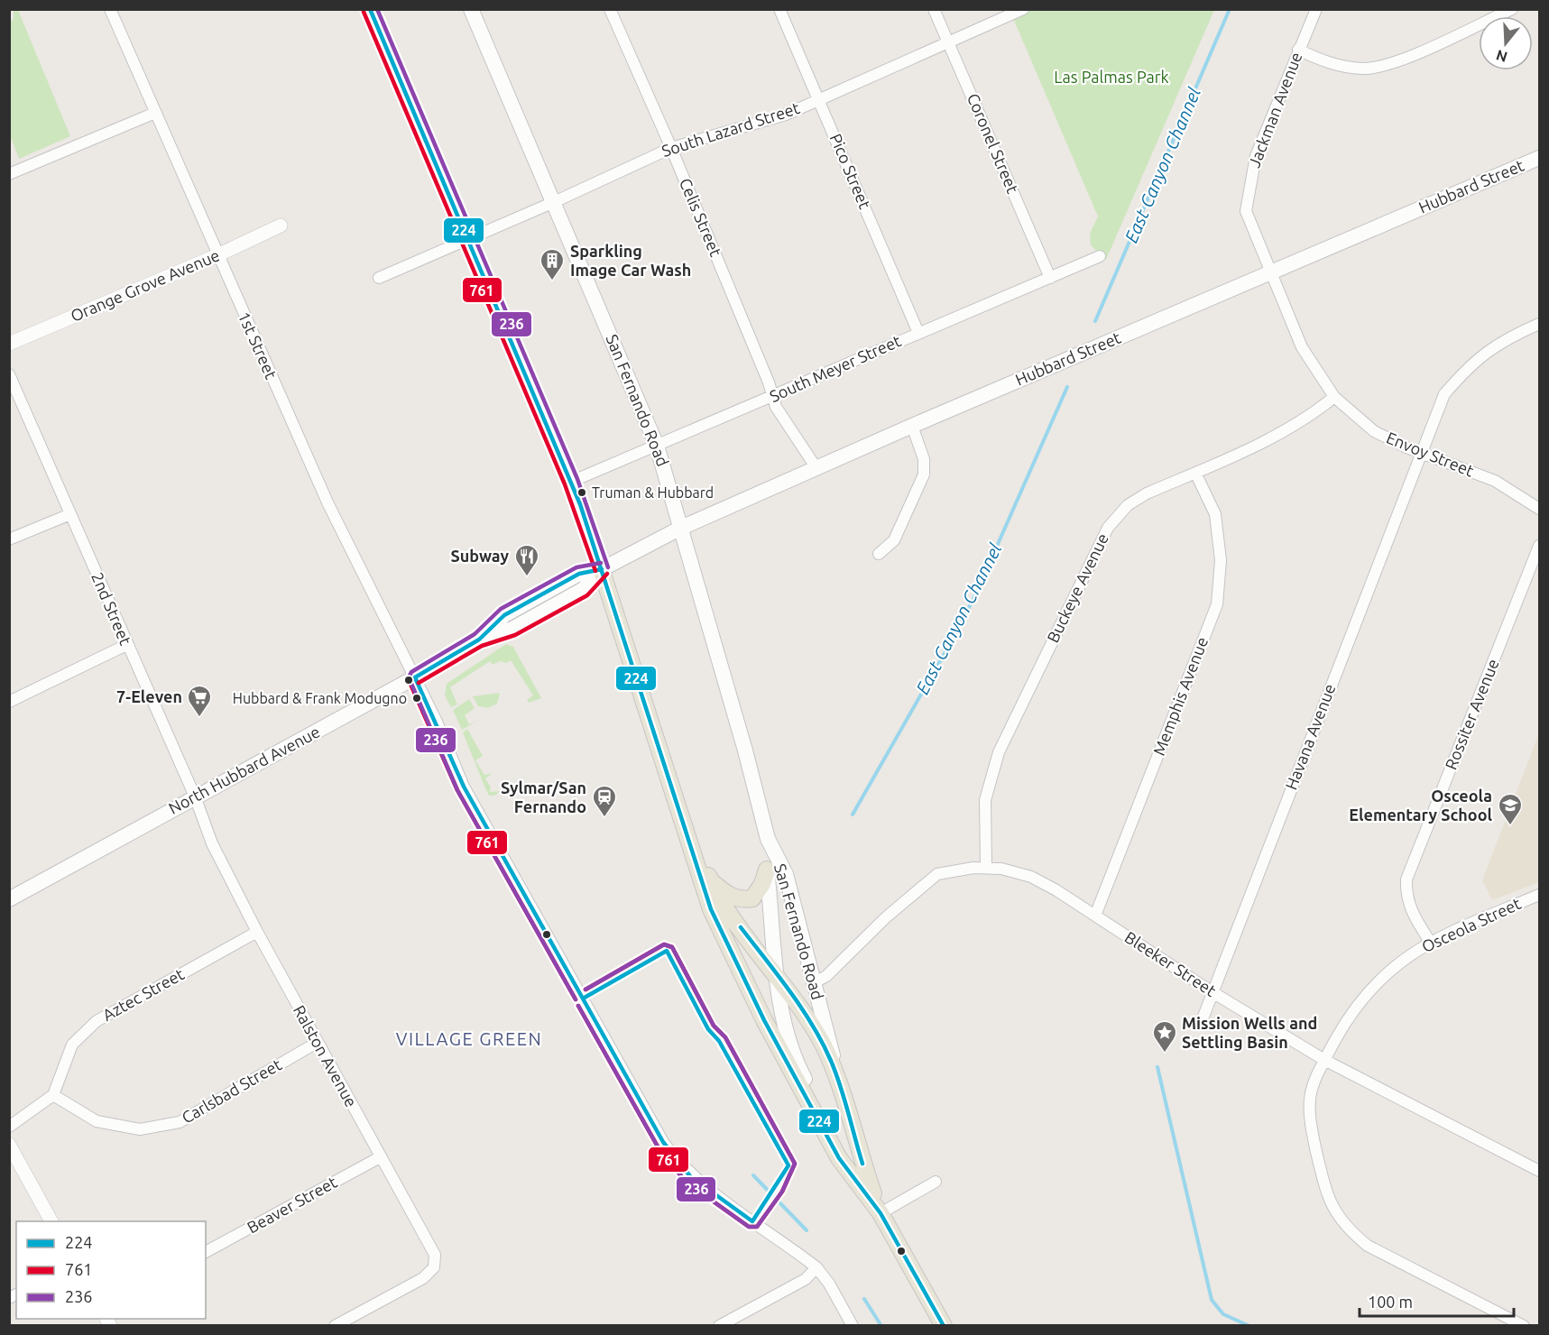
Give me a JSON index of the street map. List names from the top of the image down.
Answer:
{
  "streets": {
    "main road": ["Hubbard Street", "San Fernando Road", "North Hubbard Avenue"],
    "street": [
      "Jackman Avenue",
      "South Lazard Street",
      "Coronel Street",
      "Pico Street",
      "Celis Street",
      "Orange Grove Avenue",
      "1st Street",
      "South Meyer Street",
      "Envoy Street",
      "Buckeye Avenue",
      "2nd Street",
      "Memphis Avenue",
      "Rossiter Avenue",
      "Havana Avenue",
      "Osceola Street",
      "Bleeker Street",
      "Aztec Street",
      "Ralston Avenue",
      "Carlsbad Street",
      "Beaver Street"
    ]
  },
  "crossings": [
    ["Jackman Avenue", "Hubbard Street"],
    ["Jackman Avenue", "Envoy Street"],
    ["South Lazard Street", "Coronel Street"],
    ["South Lazard Street", "Pico Street"],
    ["South Lazard Street", "Celis Street"],
    ["South Lazard Street", "San Fernando Road"],
    ["Coronel Street", "South Meyer Street"],
    ["Pico Street", "South Meyer Street"],
    ["Hubbard Street", "Celis Street"],
    ["Hubbard Street", "San Fernando Road"],
    ["Hubbard Street", "Envoy Street"],
    ["Hubbard Street", "North Hubbard Avenue"],
    ["Celis Street", "South Meyer Street"],
    ["Orange Grove Avenue", "1st Street"],
    ["1st Street", "North Hubbard Avenue"],
    ["South Meyer Street", "San Fernando Road"],
    ["San Fernando Road", "Bleeker Street"],
    ["Envoy Street", "Buckeye Avenue"],
    ["Envoy Street", "Havana Avenue"],
    ["Buckeye Avenue", "Memphis Avenue"],
    ["Buckeye Avenue", "Bleeker Street"],
    ["2nd Street", "North Hubbard Avenue"],
    ["2nd Street", "Ralston Avenue"],
    ["Memphis Avenue", "Bleeker Street"],
    ["Rossiter Avenue", "Osceola Street"],
    ["Havana Avenue", "Bleeker Street"],
    ["Osceola Street", "Bleeker Street"],
    ["Aztec Street", "Ralston Avenue"],
    ["Aztec Street", "Carlsbad Street"],
    ["Ralston Avenue", "Carlsbad Street"],
    ["Ralston Avenue", "Beaver Street"]
  ],
  "districts": ["VILLAGE GREEN"],
  "water": ["East Canyon Channel"],
  "parks": ["Las Palmas Park"],
  "places": {
    "building": ["Sparkling Image Car Wash"],
    "other": ["Truman & Hubbard", "Hubbard & Frank Modugno"],
    "restaurant": ["Subway"],
    "supermarket": ["7-Eleven"],
    "station": ["Sylmar/San Fernando"],
    "school or university": ["Osceola Elementary School"],
    "place": ["Mission Wells and Settling Basin"]
  },
  "lines": ["transit line 224", "transit line 236", "transit line 761"],
  "legend": ["224", "761", "236"],
  "scale_bar": "100 m",
  "north": "bottom"
}
